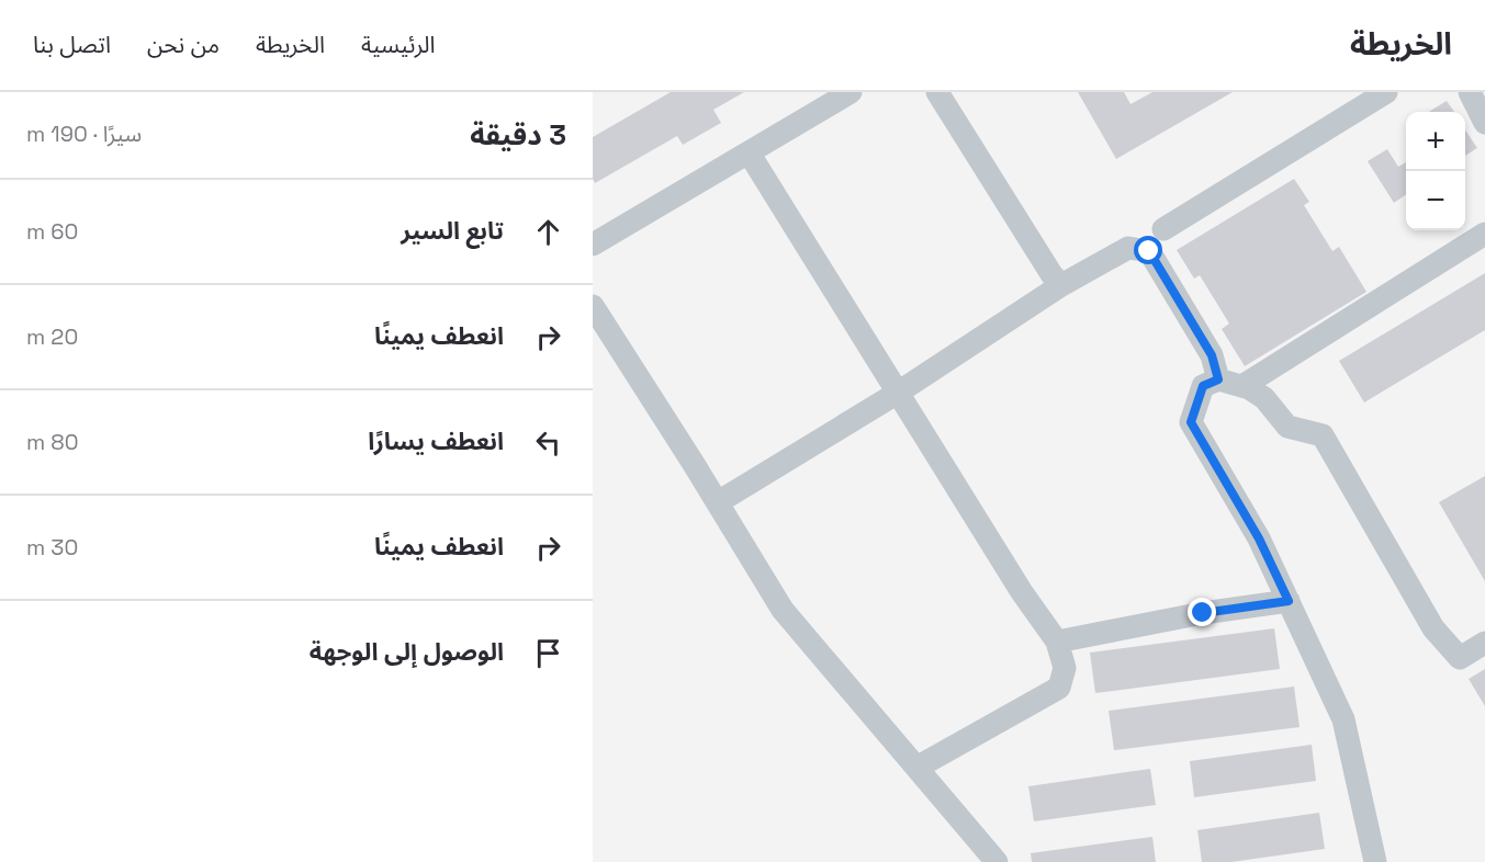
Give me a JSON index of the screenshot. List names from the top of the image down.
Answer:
{
  "page": {
    "header": "الخريطة",
    "nav": [
      "الرئيسية",
      "الخريطة",
      "من نحن",
      "اتصل بنا"
    ],
    "heading": ["3 دقيقة", "سيرًا · 190 m"],
    "map_buttons": ["+", "−"],
    "list": [
      ["تابع السير", "60 m"],
      ["انعطف يمينًا", "20 m"],
      ["انعطف يسارًا", "80 m"],
      ["انعطف يمينًا", "30 m"],
      "الوصول إلى الوجهة"
    ]
  }
}
